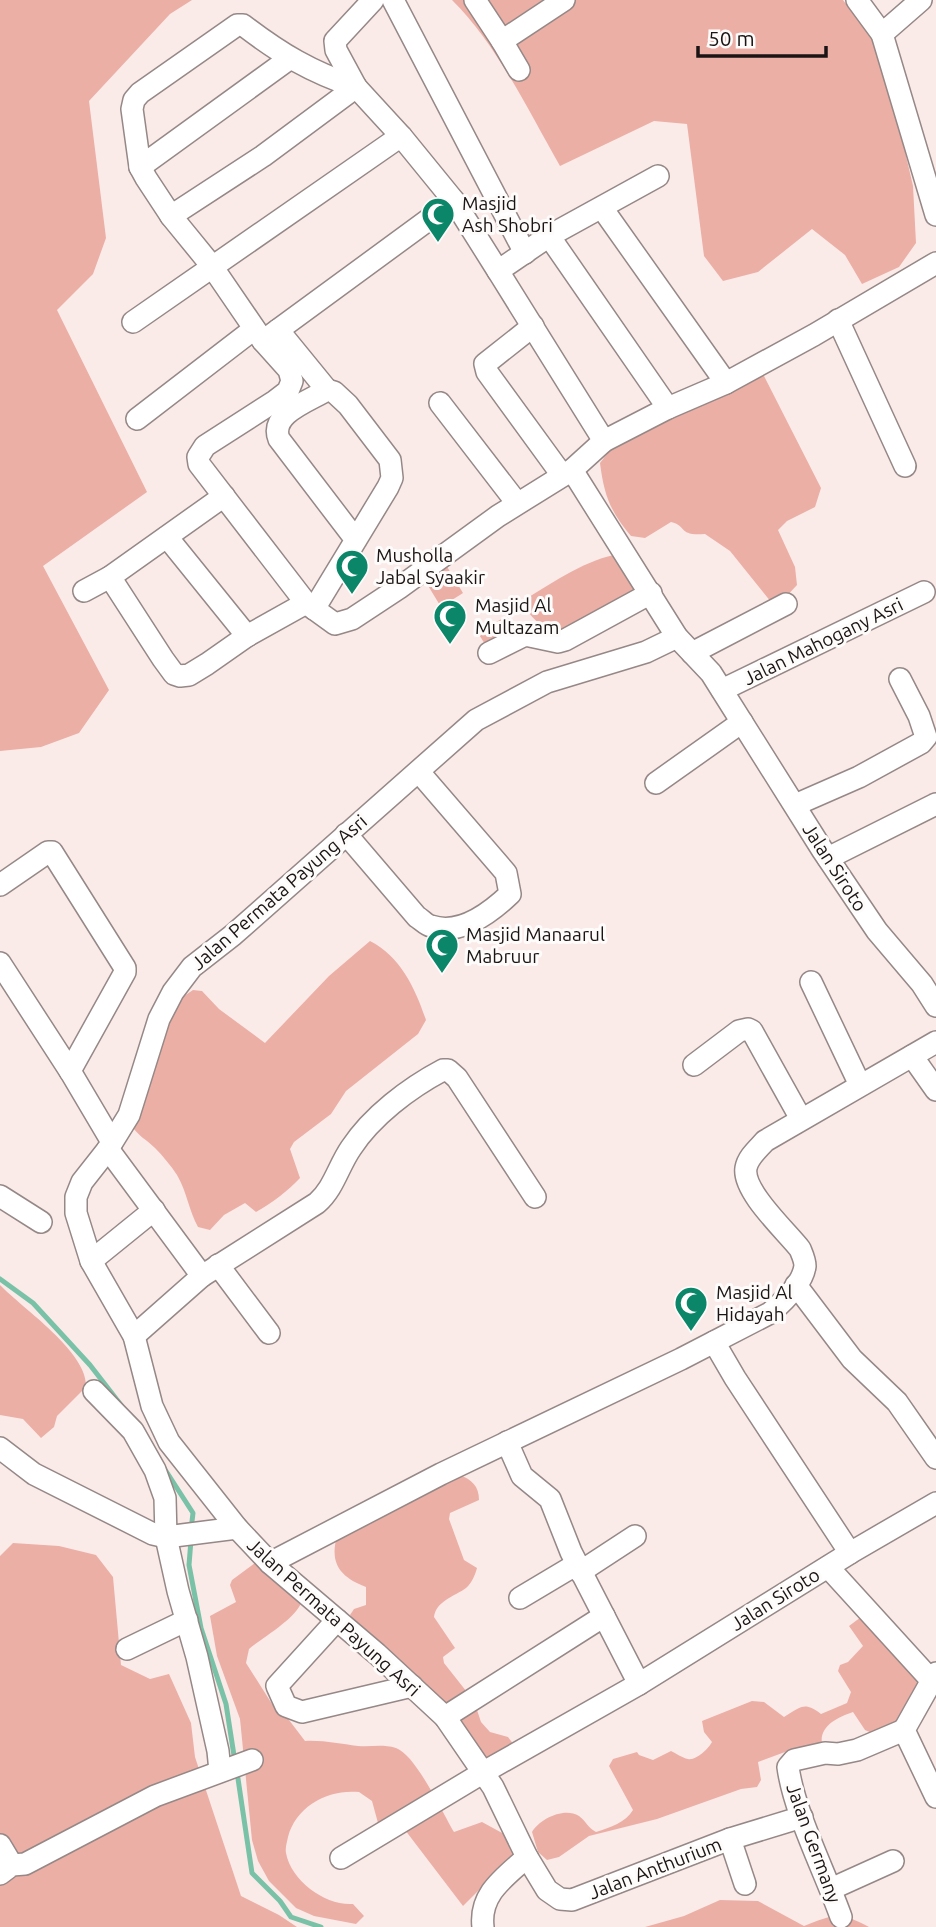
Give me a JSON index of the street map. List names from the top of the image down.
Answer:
{
  "streets": {
    "street": [
      "Jalan Mahogany Asri",
      "Jalan Siroto",
      "Jalan Permata Payung Asri",
      "Jalan Germany",
      "Jalan Anthurium"
    ]
  },
  "crossings": [
    ["Jalan Mahogany Asri", "Jalan Siroto"],
    ["Jalan Siroto", "Jalan Permata Payung Asri"],
    ["Jalan Permata Payung Asri", "Jalan Anthurium"],
    ["Jalan Germany", "Jalan Anthurium"]
  ],
  "places": {
    "mosque": [
      "Masjid Ash Shobri",
      "Musholla Jabal Syaakir",
      "Masjid Al Multazam",
      "Masjid Manaarul Mabruur",
      "Masjid Al Hidayah"
    ]
  },
  "scale_bar": "50 m"
}
